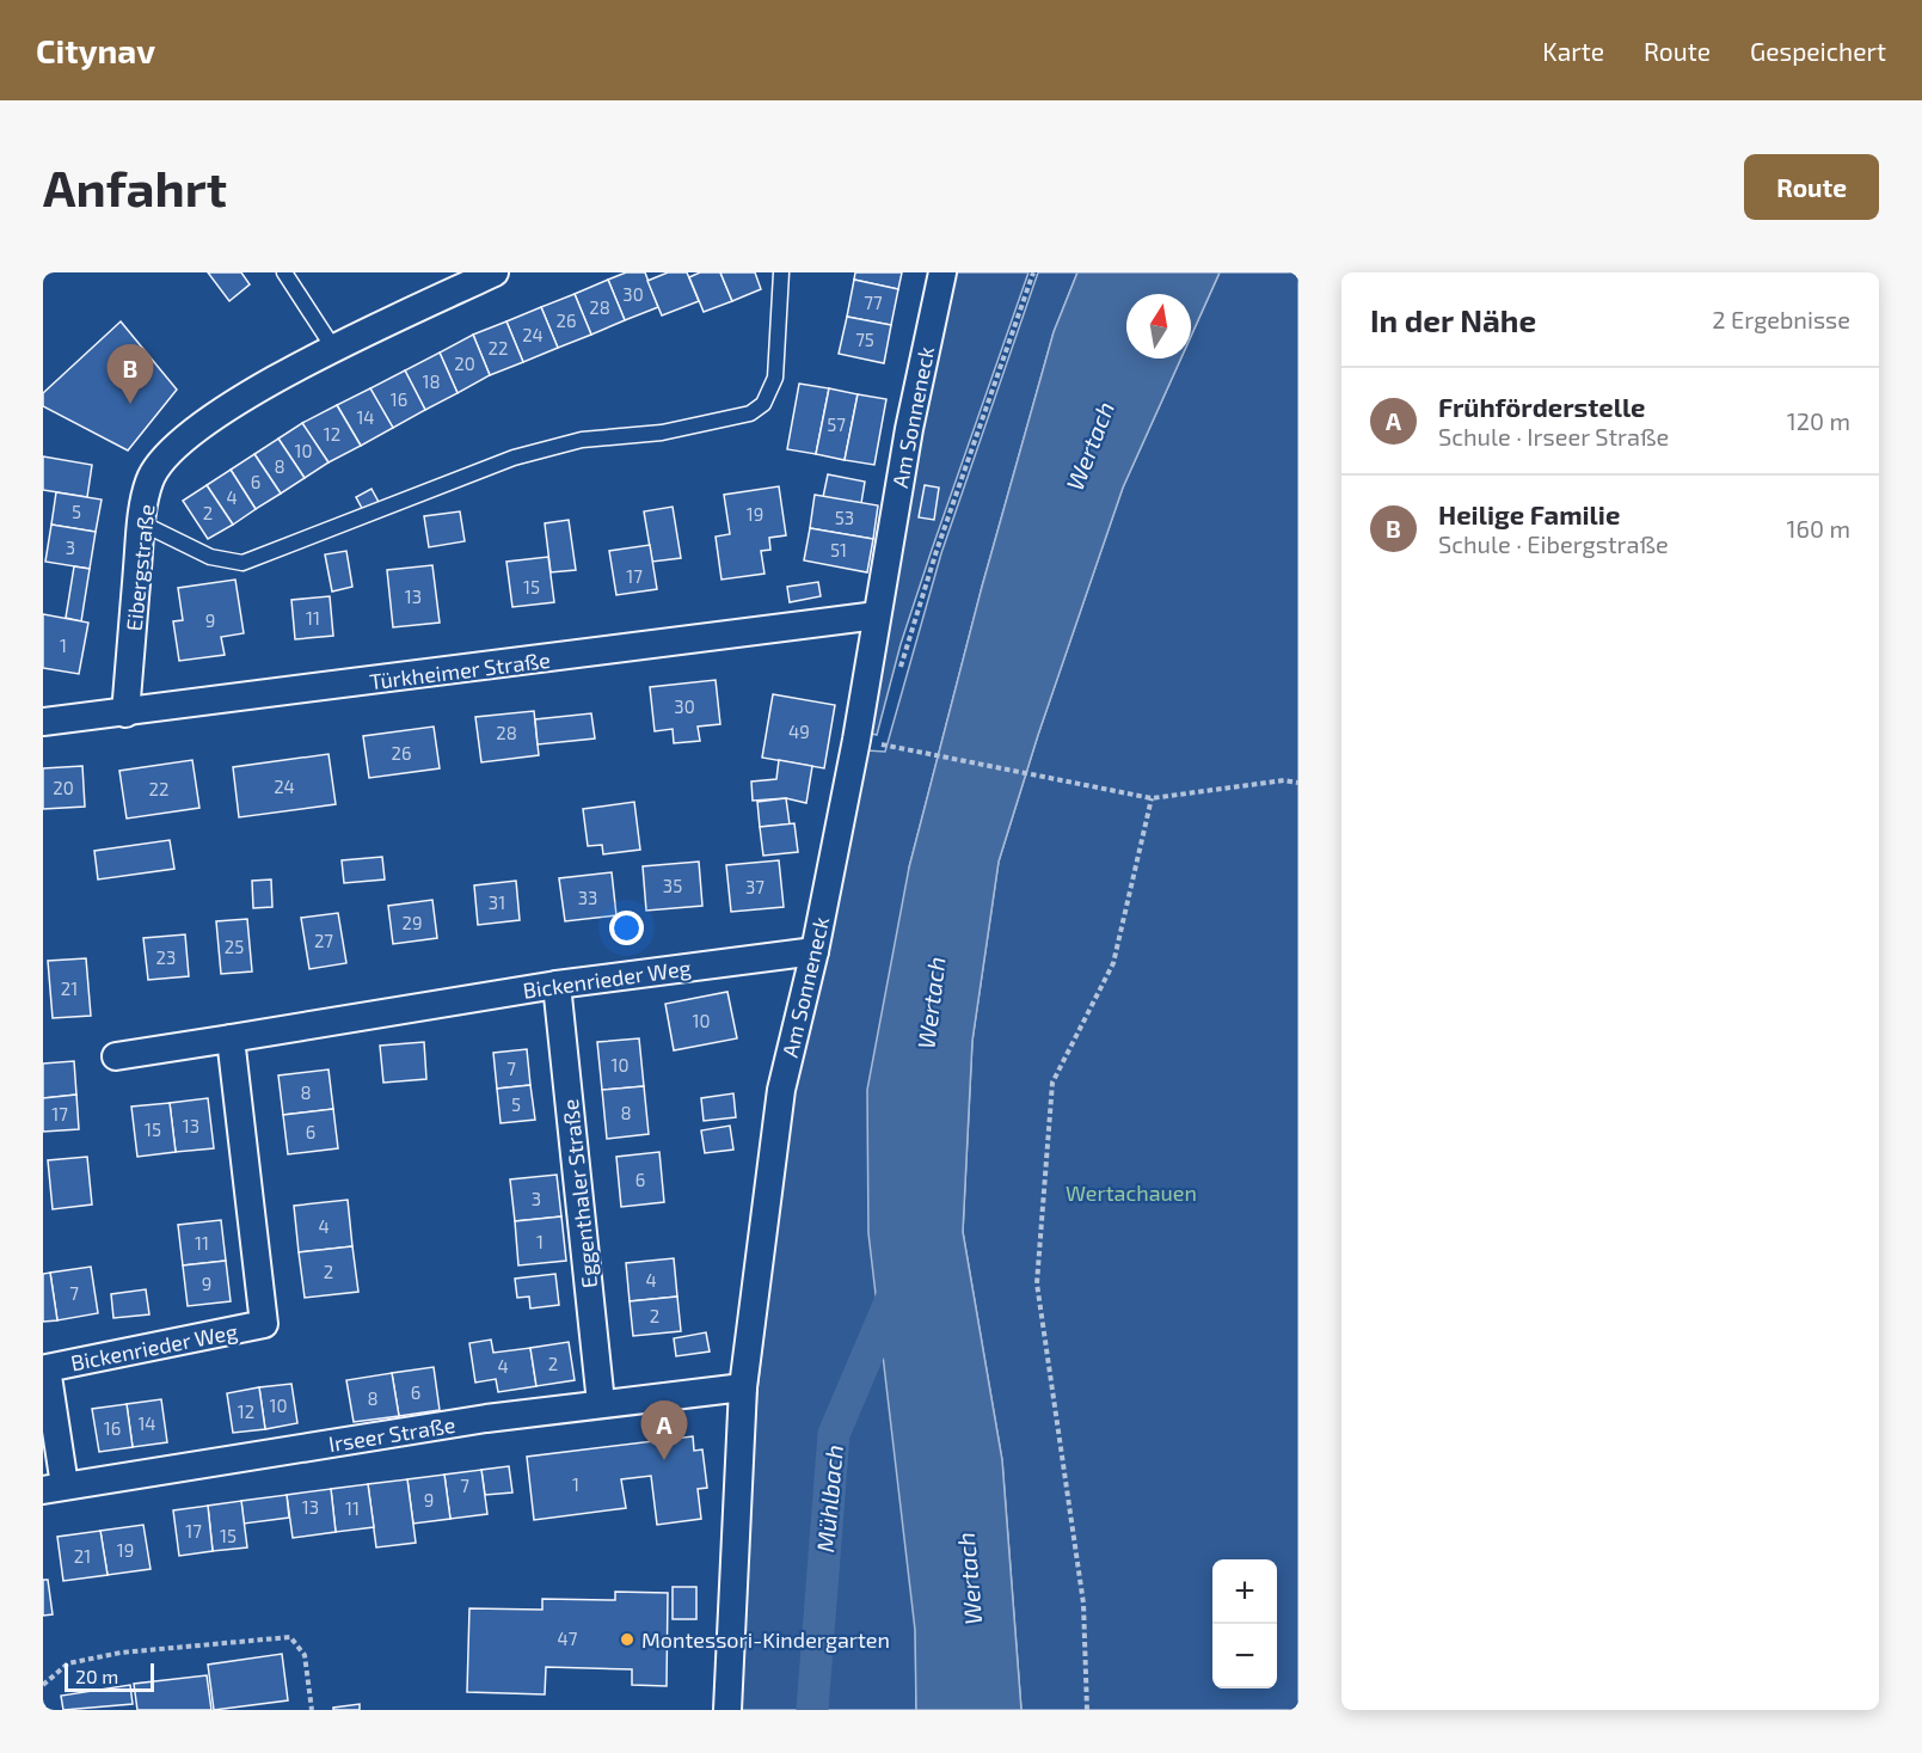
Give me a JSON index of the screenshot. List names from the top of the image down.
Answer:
{
  "streets": {
    "street": [
      "Am Sonneneck",
      "Eibergstraße",
      "Türkheimer Straße",
      "Bickenrieder Weg",
      "Eggenthaler Straße",
      "Irseer Straße"
    ]
  },
  "crossings": [
    ["Am Sonneneck", "Türkheimer Straße"],
    ["Am Sonneneck", "Bickenrieder Weg"],
    ["Am Sonneneck", "Irseer Straße"],
    ["Eibergstraße", "Türkheimer Straße"],
    ["Bickenrieder Weg", "Eggenthaler Straße"],
    ["Bickenrieder Weg", "Irseer Straße"],
    ["Eggenthaler Straße", "Irseer Straße"]
  ],
  "water": ["Wertach", "Mühlbach"],
  "parks": ["Wertachauen"],
  "places": ["Montessori-Kindergarten"],
  "house_numbers": [
    "30",
    "77",
    "28",
    "26",
    "24",
    "75",
    "22",
    "20",
    "18",
    "16",
    "14",
    "57",
    "12",
    "10",
    "8",
    "6",
    "4",
    "5",
    "2",
    "19",
    "53",
    "3",
    "51",
    "17",
    "15",
    "13",
    "11",
    "9",
    "1",
    "30",
    "49",
    "28",
    "26",
    "24",
    "20",
    "22",
    "35",
    "37",
    "33",
    "31",
    "29",
    "27",
    "25",
    "23",
    "21",
    "10",
    "10",
    "7",
    "8",
    "5",
    "8",
    "17",
    "13",
    "15",
    "6",
    "6",
    "3",
    "4",
    "1",
    "11",
    "2",
    "4",
    "9",
    "7",
    "2",
    "2",
    "4",
    "6",
    "8",
    "10",
    "12",
    "14",
    "16",
    "1",
    "7",
    "9",
    "13",
    "11",
    "17",
    "15",
    "19",
    "21",
    "47"
  ],
  "scale_bar": "20 m",
  "north": "top",
  "page": {
    "header": "Citynav",
    "nav": ["Karte", "Route", "Gespeichert"],
    "buttons": "Route",
    "title": "Anfahrt",
    "heading": ["In der Nähe", "2 Ergebnisse"],
    "pins": ["B", "A"],
    "list": [
      {
        "mark": "A",
        "name": "Frühförderstelle",
        "note": "Schule · Irseer Straße",
        "value": "120 m"
      },
      {
        "mark": "B",
        "name": "Heilige Familie",
        "note": "Schule · Eibergstraße",
        "value": "160 m"
      }
    ],
    "map_buttons": ["+", "−"],
    "scale": "20 m"
  }
}
